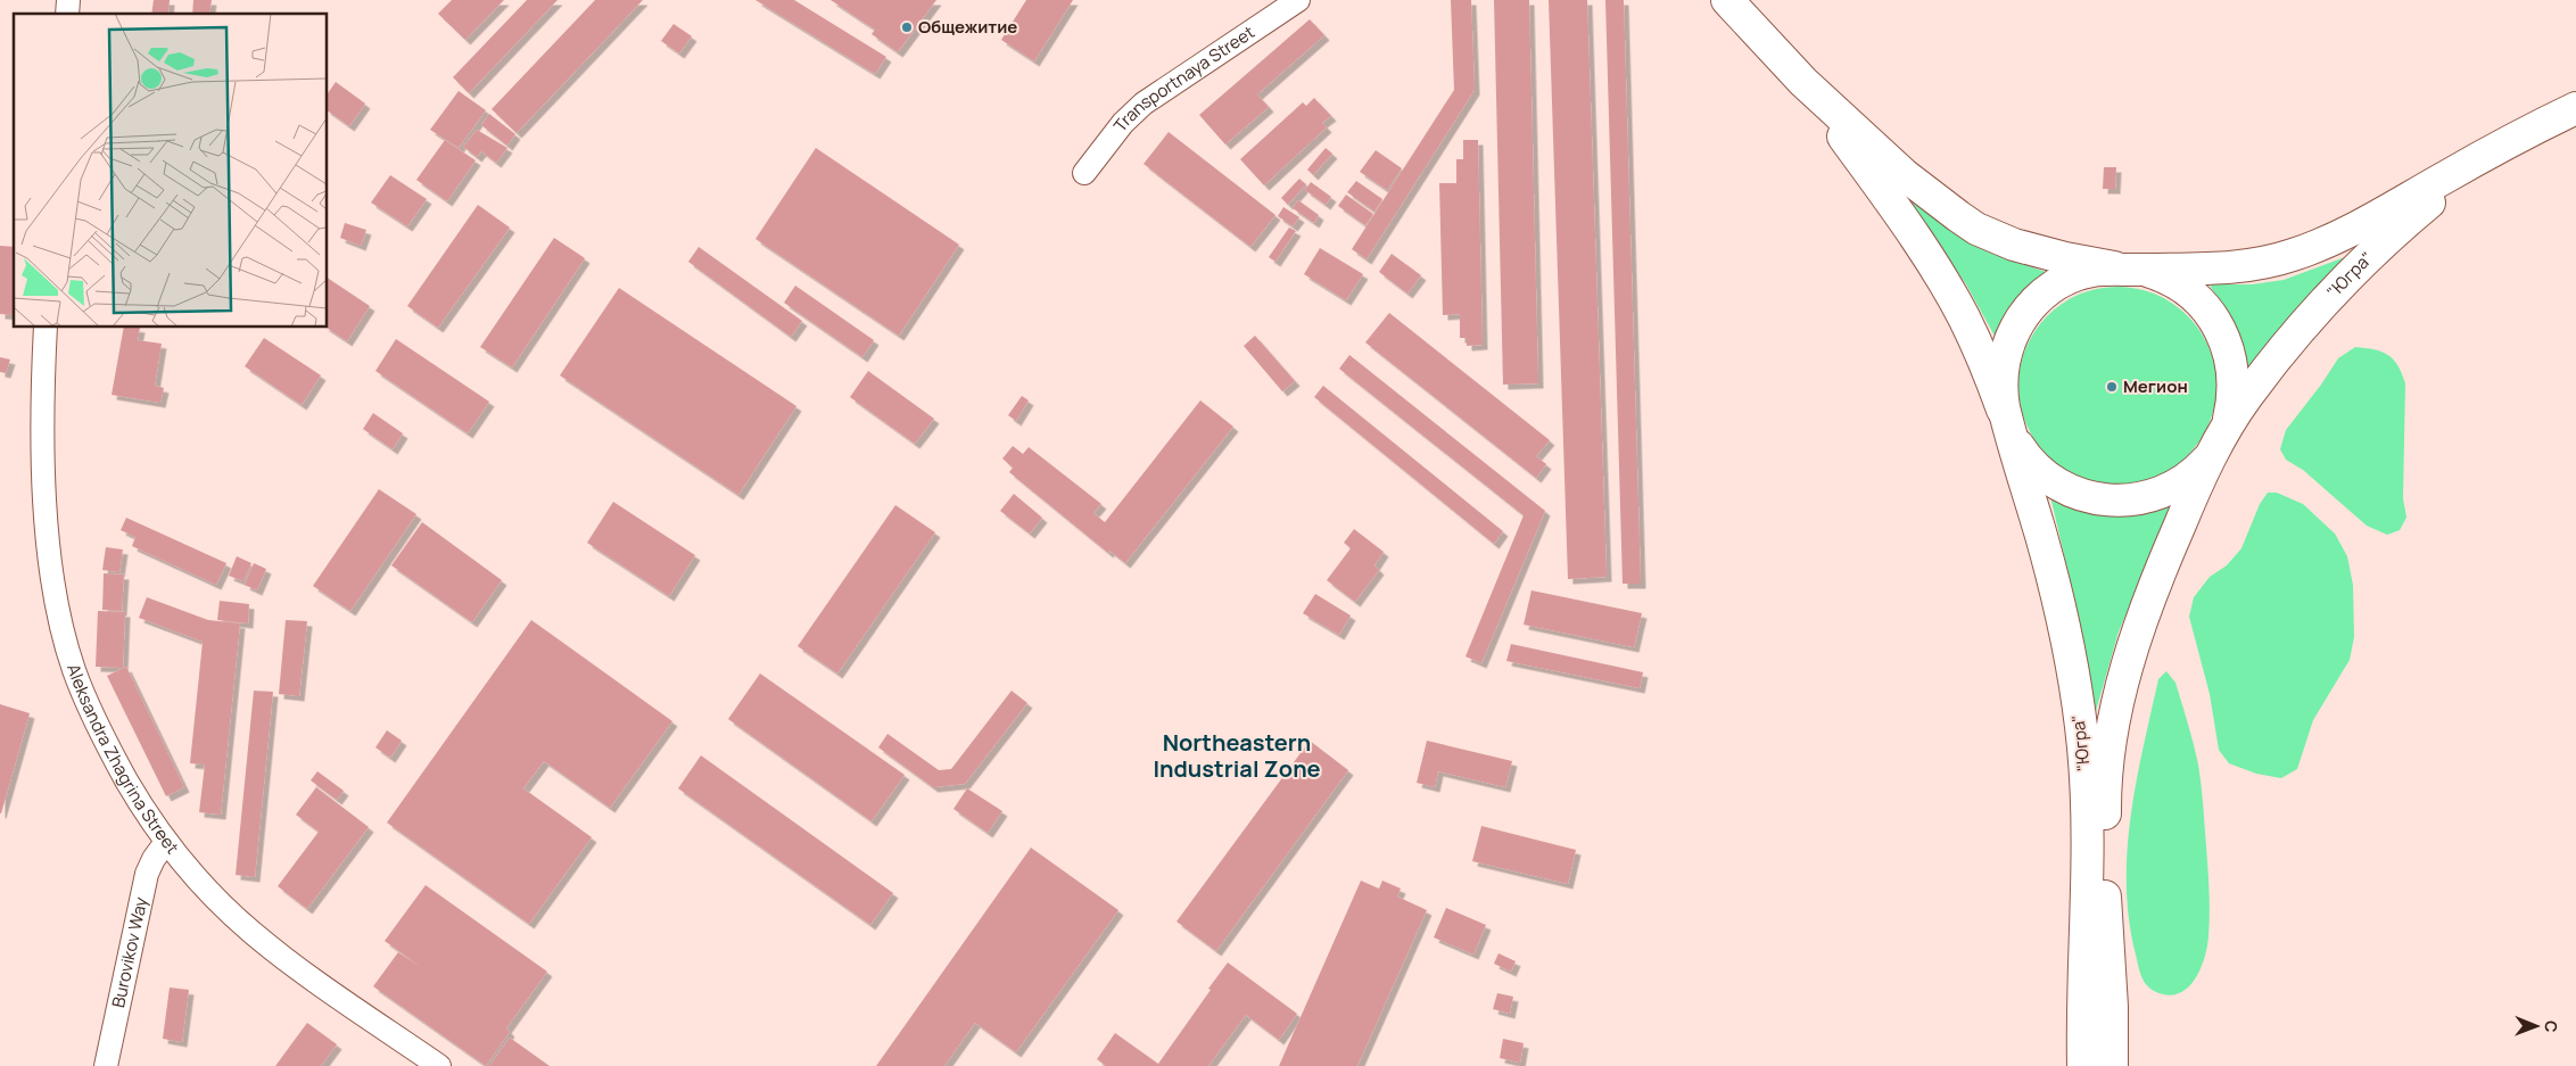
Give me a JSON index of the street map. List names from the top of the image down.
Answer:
{
  "streets": {
    "main road": ["\"Югра\""],
    "street": ["Transportnaya Street", "Aleksandra Zhagrina Street", "Burovikov Way"]
  },
  "crossings": [
    ["Aleksandra Zhagrina Street", "Burovikov Way"]
  ],
  "districts": ["Northeastern Industrial Zone"],
  "places": ["Общежитие", "Мегион"],
  "north": "right"
}
